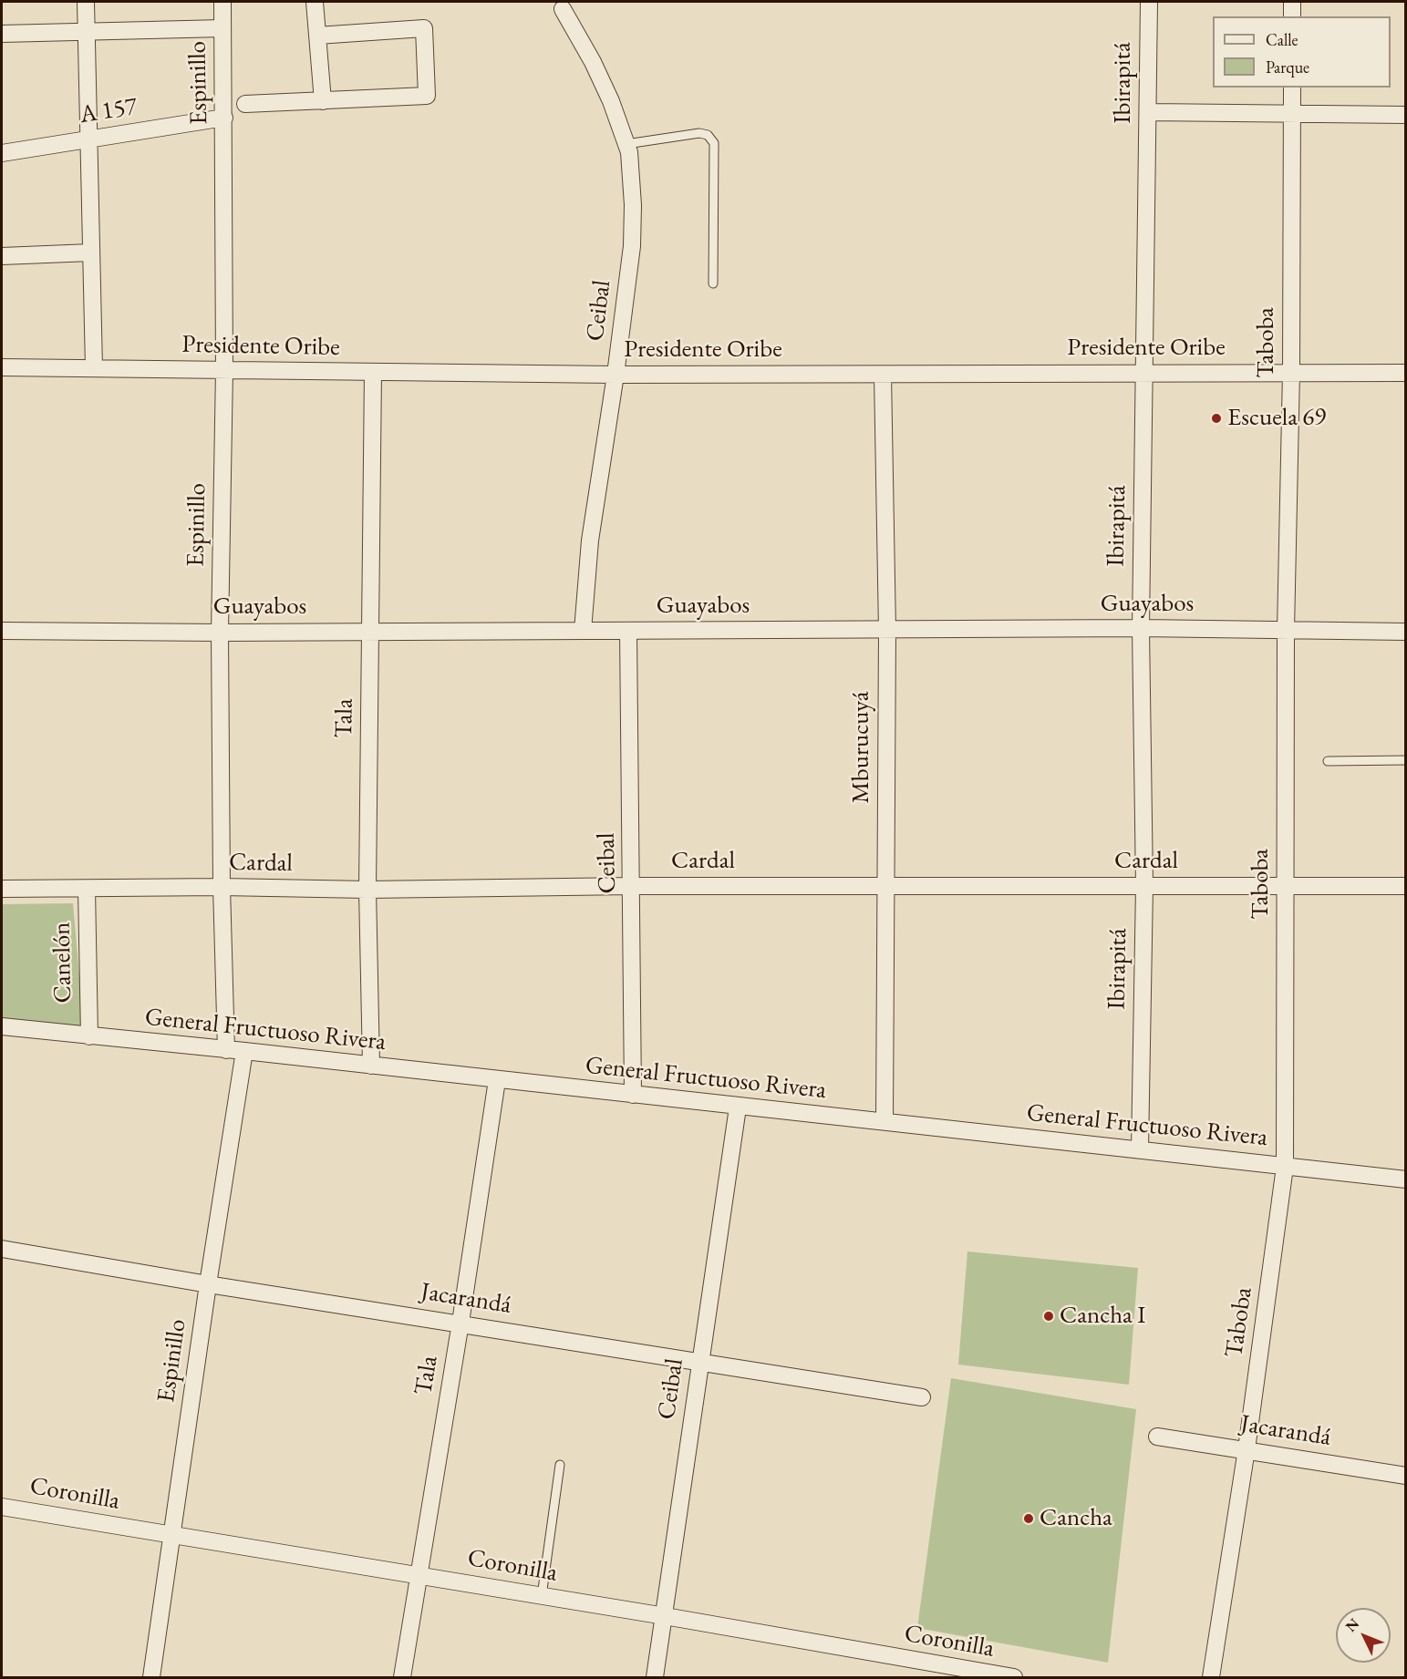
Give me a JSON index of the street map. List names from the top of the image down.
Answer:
{
  "streets": {
    "street": [
      "Espinillo",
      "Ibirapitá",
      "A 157",
      "Ceibal",
      "Taboba",
      "Presidente Oribe",
      "Guayabos",
      "Tala",
      "Mburucuyá",
      "Cardal",
      "Canelón",
      "General Fructuoso Rivera",
      "Jacarandá",
      "Coronilla"
    ]
  },
  "crossings": [
    ["Espinillo", "A 157"],
    ["Espinillo", "Presidente Oribe"],
    ["Espinillo", "Guayabos"],
    ["Espinillo", "Cardal"],
    ["Espinillo", "General Fructuoso Rivera"],
    ["Espinillo", "Jacarandá"],
    ["Espinillo", "Coronilla"],
    ["Ibirapitá", "Presidente Oribe"],
    ["Ibirapitá", "Guayabos"],
    ["Ibirapitá", "Cardal"],
    ["Ibirapitá", "General Fructuoso Rivera"],
    ["Ceibal", "Presidente Oribe"],
    ["Ceibal", "Guayabos"],
    ["Ceibal", "Cardal"],
    ["Ceibal", "General Fructuoso Rivera"],
    ["Ceibal", "Jacarandá"],
    ["Ceibal", "Coronilla"],
    ["Taboba", "Presidente Oribe"],
    ["Taboba", "Guayabos"],
    ["Taboba", "Cardal"],
    ["Taboba", "General Fructuoso Rivera"],
    ["Taboba", "Jacarandá"],
    ["Presidente Oribe", "Tala"],
    ["Presidente Oribe", "Mburucuyá"],
    ["Guayabos", "Tala"],
    ["Guayabos", "Mburucuyá"],
    ["Tala", "Cardal"],
    ["Tala", "General Fructuoso Rivera"],
    ["Tala", "Jacarandá"],
    ["Tala", "Coronilla"],
    ["Mburucuyá", "Cardal"],
    ["Mburucuyá", "General Fructuoso Rivera"],
    ["Cardal", "Canelón"],
    ["Canelón", "General Fructuoso Rivera"]
  ],
  "places": ["Escuela 69", "Cancha I", "Cancha"],
  "legend": ["Calle", "Parque"],
  "north": "top left"
}
